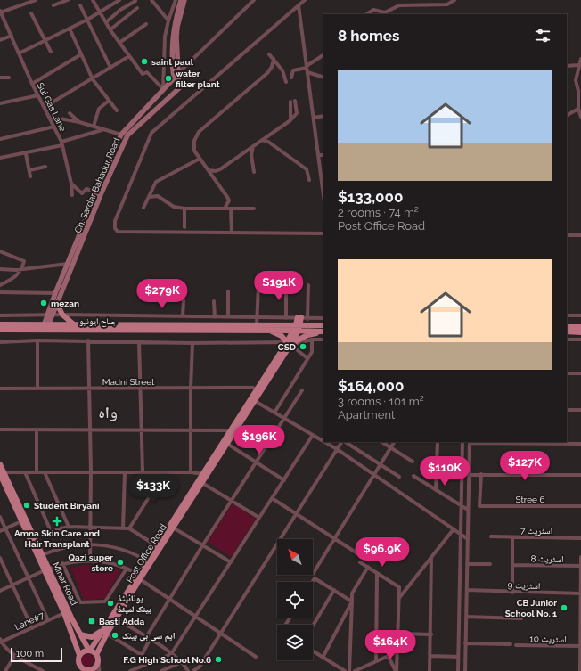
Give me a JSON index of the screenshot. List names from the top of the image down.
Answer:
{
  "streets": {
    "main road": [
      "Ch. Sardar Bahadur Road",
      "جناح ایونیو",
      "Post Office Road",
      "Minar Road"
    ],
    "street": [
      "Sui Gas Lane",
      "Madni Street",
      "Stree 6",
      "اسٹریٹ 7",
      "اسٹریٹ 8",
      "اسٹریٹ 9",
      "Lane#7",
      "اسٹریٹ 10"
    ]
  },
  "crossings": [
    ["Ch. Sardar Bahadur Road", "جناح ایونیو"],
    ["جناح ایونیو", "Post Office Road"],
    ["Madni Street", "Post Office Road"],
    ["Post Office Road", "Minar Road"],
    ["Minar Road", "Lane#7"]
  ],
  "districts": ["واہ"],
  "places": {
    "other": [
      "saint paul",
      "water filter plant",
      "mezan",
      "CSD",
      "Student Biryani",
      "Qazi super store",
      "یونائیٹڈ بینک لمیٹڈ",
      "CB Junior School No. 1",
      "ایم سی بی بینک",
      "F.G High School No.6"
    ],
    "health": ["Amna Skin Care and Hair Transplant"],
    "transit": ["Basti Adda"]
  },
  "scale_bar": "100 m",
  "north": "top left",
  "page": {
    "heading": "8 homes",
    "list": [
      {
        "name": "$133,000",
        "note": "2 rooms · 74 m² · Post Office Road"
      },
      {
        "name": "$164,000",
        "note": "3 rooms · 101 m² · Apartment"
      }
    ],
    "price": [
      "$191K",
      "$279K",
      "$196K",
      "$127K",
      "$110K",
      "$133K",
      "$96.9K",
      "$164K"
    ],
    "scale": "100 m"
  }
}
